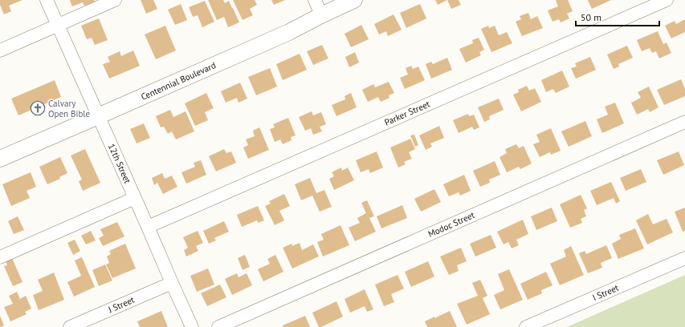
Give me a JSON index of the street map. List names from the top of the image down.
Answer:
{
  "streets": {
    "main road": ["Centennial Boulevard"],
    "street": [
      "Parker Street",
      "12th Street",
      "Modoc Street",
      "I Street",
      "J Street"
    ]
  },
  "crossings": [
    ["Centennial Boulevard", "12th Street"],
    ["Parker Street", "12th Street"],
    ["12th Street", "J Street"]
  ],
  "places": {
    "church": ["Calvary Open Bible"]
  },
  "scale_bar": "50 m"
}
